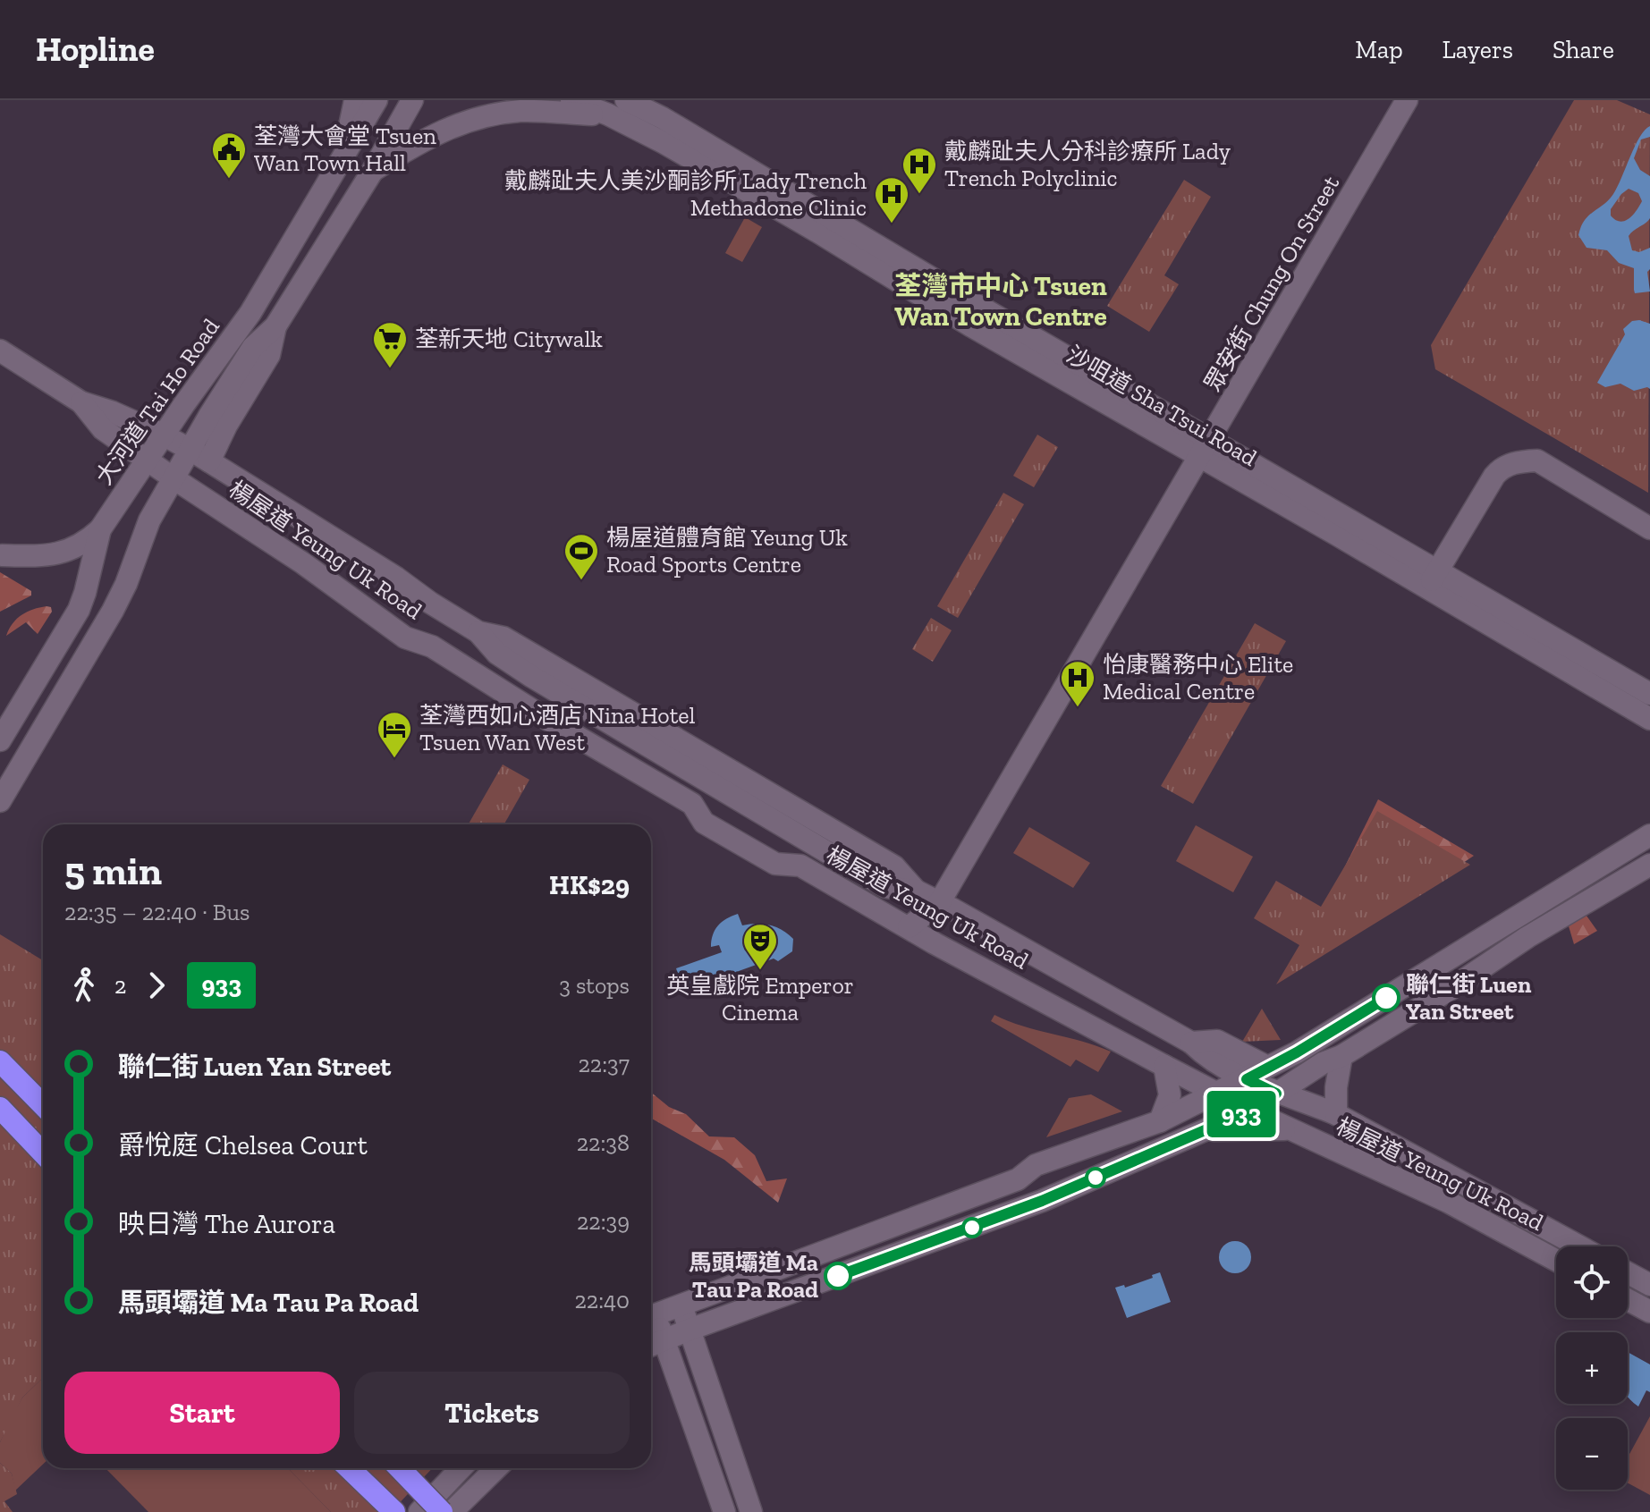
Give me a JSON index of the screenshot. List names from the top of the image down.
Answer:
{
  "streets": {
    "main road": [
      "眾安街 Chung On Street",
      "大河道 Tai Ho Road",
      "沙咀道 Sha Tsui Road",
      "楊屋道 Yeung Uk Road"
    ]
  },
  "crossings": [
    ["眾安街 Chung On Street", "沙咀道 Sha Tsui Road"],
    ["眾安街 Chung On Street", "楊屋道 Yeung Uk Road"],
    ["大河道 Tai Ho Road", "沙咀道 Sha Tsui Road"],
    ["大河道 Tai Ho Road", "楊屋道 Yeung Uk Road"]
  ],
  "districts": ["荃灣市中心 Tsuen Wan Town Centre"],
  "places": {
    "public building": ["荃灣大會堂 Tsuen Wan Town Hall"],
    "hospital": ["戴麟趾夫人分科診療所 Lady Trench Polyclinic", "戴麟趾夫人美沙酮診所 Lady Trench Methadone Clinic", "怡康醫務中心 Elite Medical Centre"],
    "supermarket": ["荃新天地 Citywalk"],
    "sports": ["楊屋道體育館 Yeung Uk Road Sports Centre"],
    "hotel": ["荃灣西如心酒店 Nina Hotel Tsuen Wan West"],
    "theatre": ["英皇戲院 Emperor Cinema"],
    "other": ["聯仁街 Luen Yan Street", "馬頭壩道 Ma Tau Pa Road"]
  },
  "lines": ["bus line 933"],
  "page": {
    "header": "Hopline",
    "nav": ["Map", "Layers", "Share"],
    "on_map": "933",
    "heading": ["5 min", "22:35 – 22:40 · Bus", "HK$29"],
    "legs": ["2", "933", "3 stops"],
    "list": [
      {
        "name": "聯仁街 Luen Yan Street",
        "value": "22:37"
      },
      {
        "name": "爵悅庭 Chelsea Court",
        "value": "22:38"
      },
      {
        "name": "映日灣 The Aurora",
        "value": "22:39"
      },
      {
        "name": "馬頭壩道 Ma Tau Pa Road",
        "value": "22:40"
      }
    ],
    "map_buttons": ["+", "−"],
    "buttons": ["Start", "Tickets"]
  }
}
